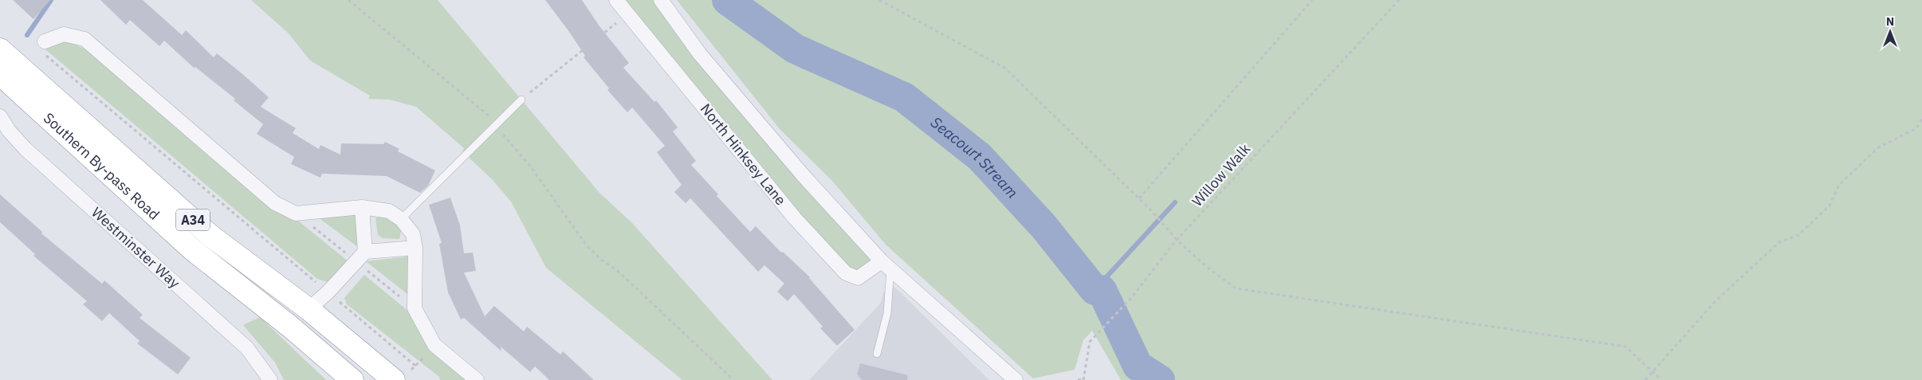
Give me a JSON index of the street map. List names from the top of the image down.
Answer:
{
  "streets": {
    "highway": ["Southern By-pass Road", "A34"],
    "street": ["North Hinksey Lane", "Westminster Way"],
    "path": ["Willow Walk"]
  },
  "water": ["Seacourt Stream"],
  "north": "top"
}
